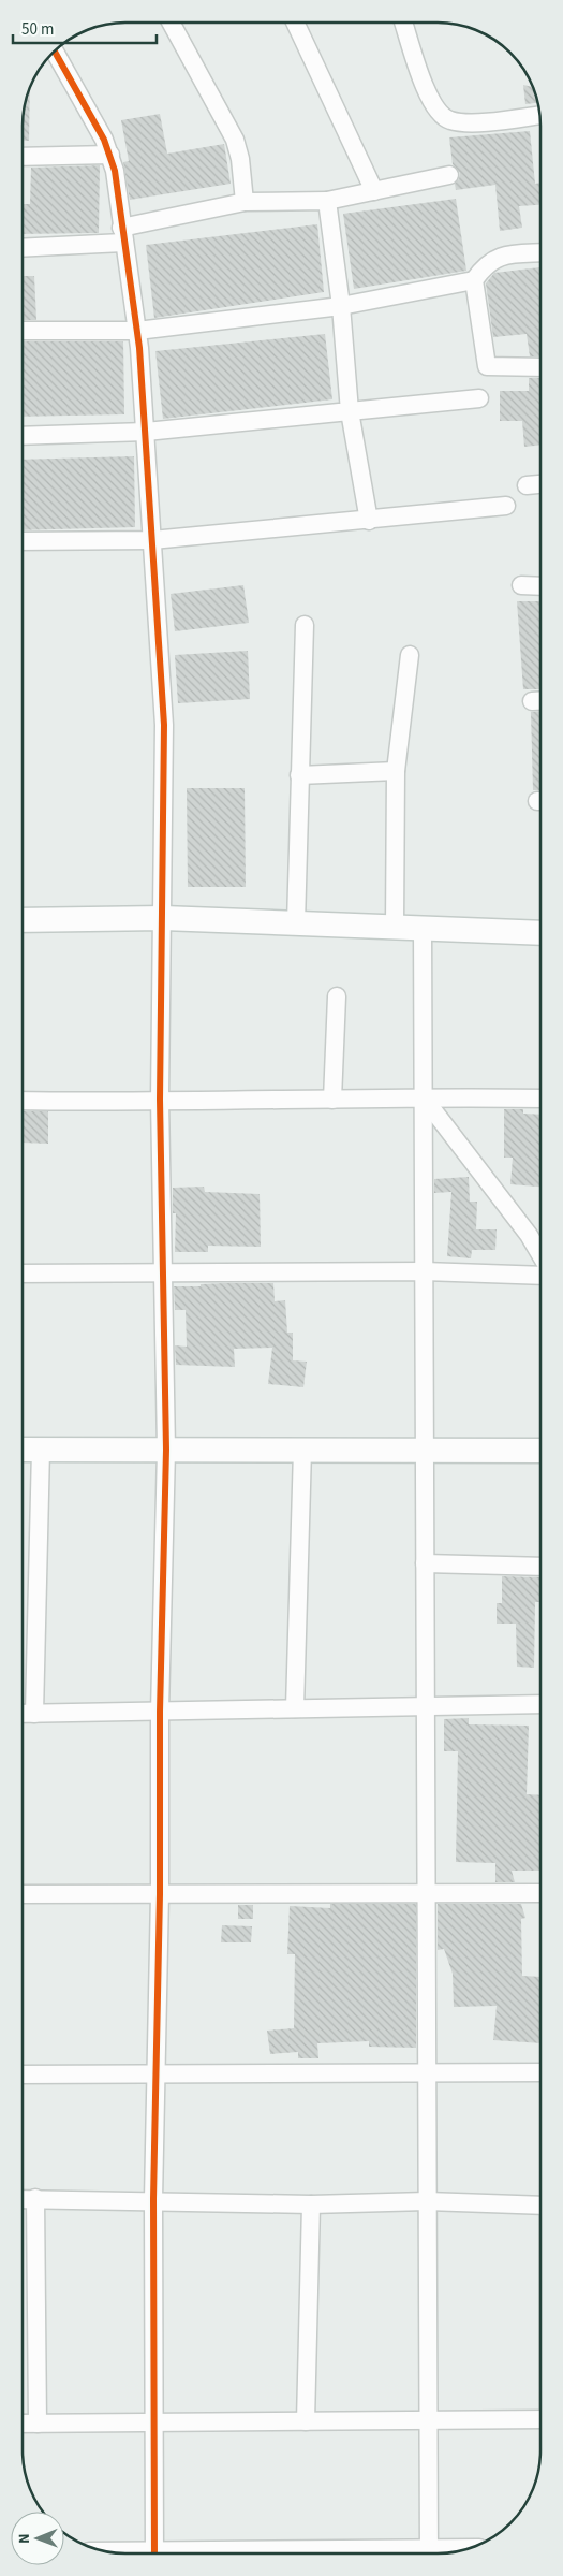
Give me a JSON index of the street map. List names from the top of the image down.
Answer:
{
  "scale_bar": "50 m",
  "north": "left"
}
